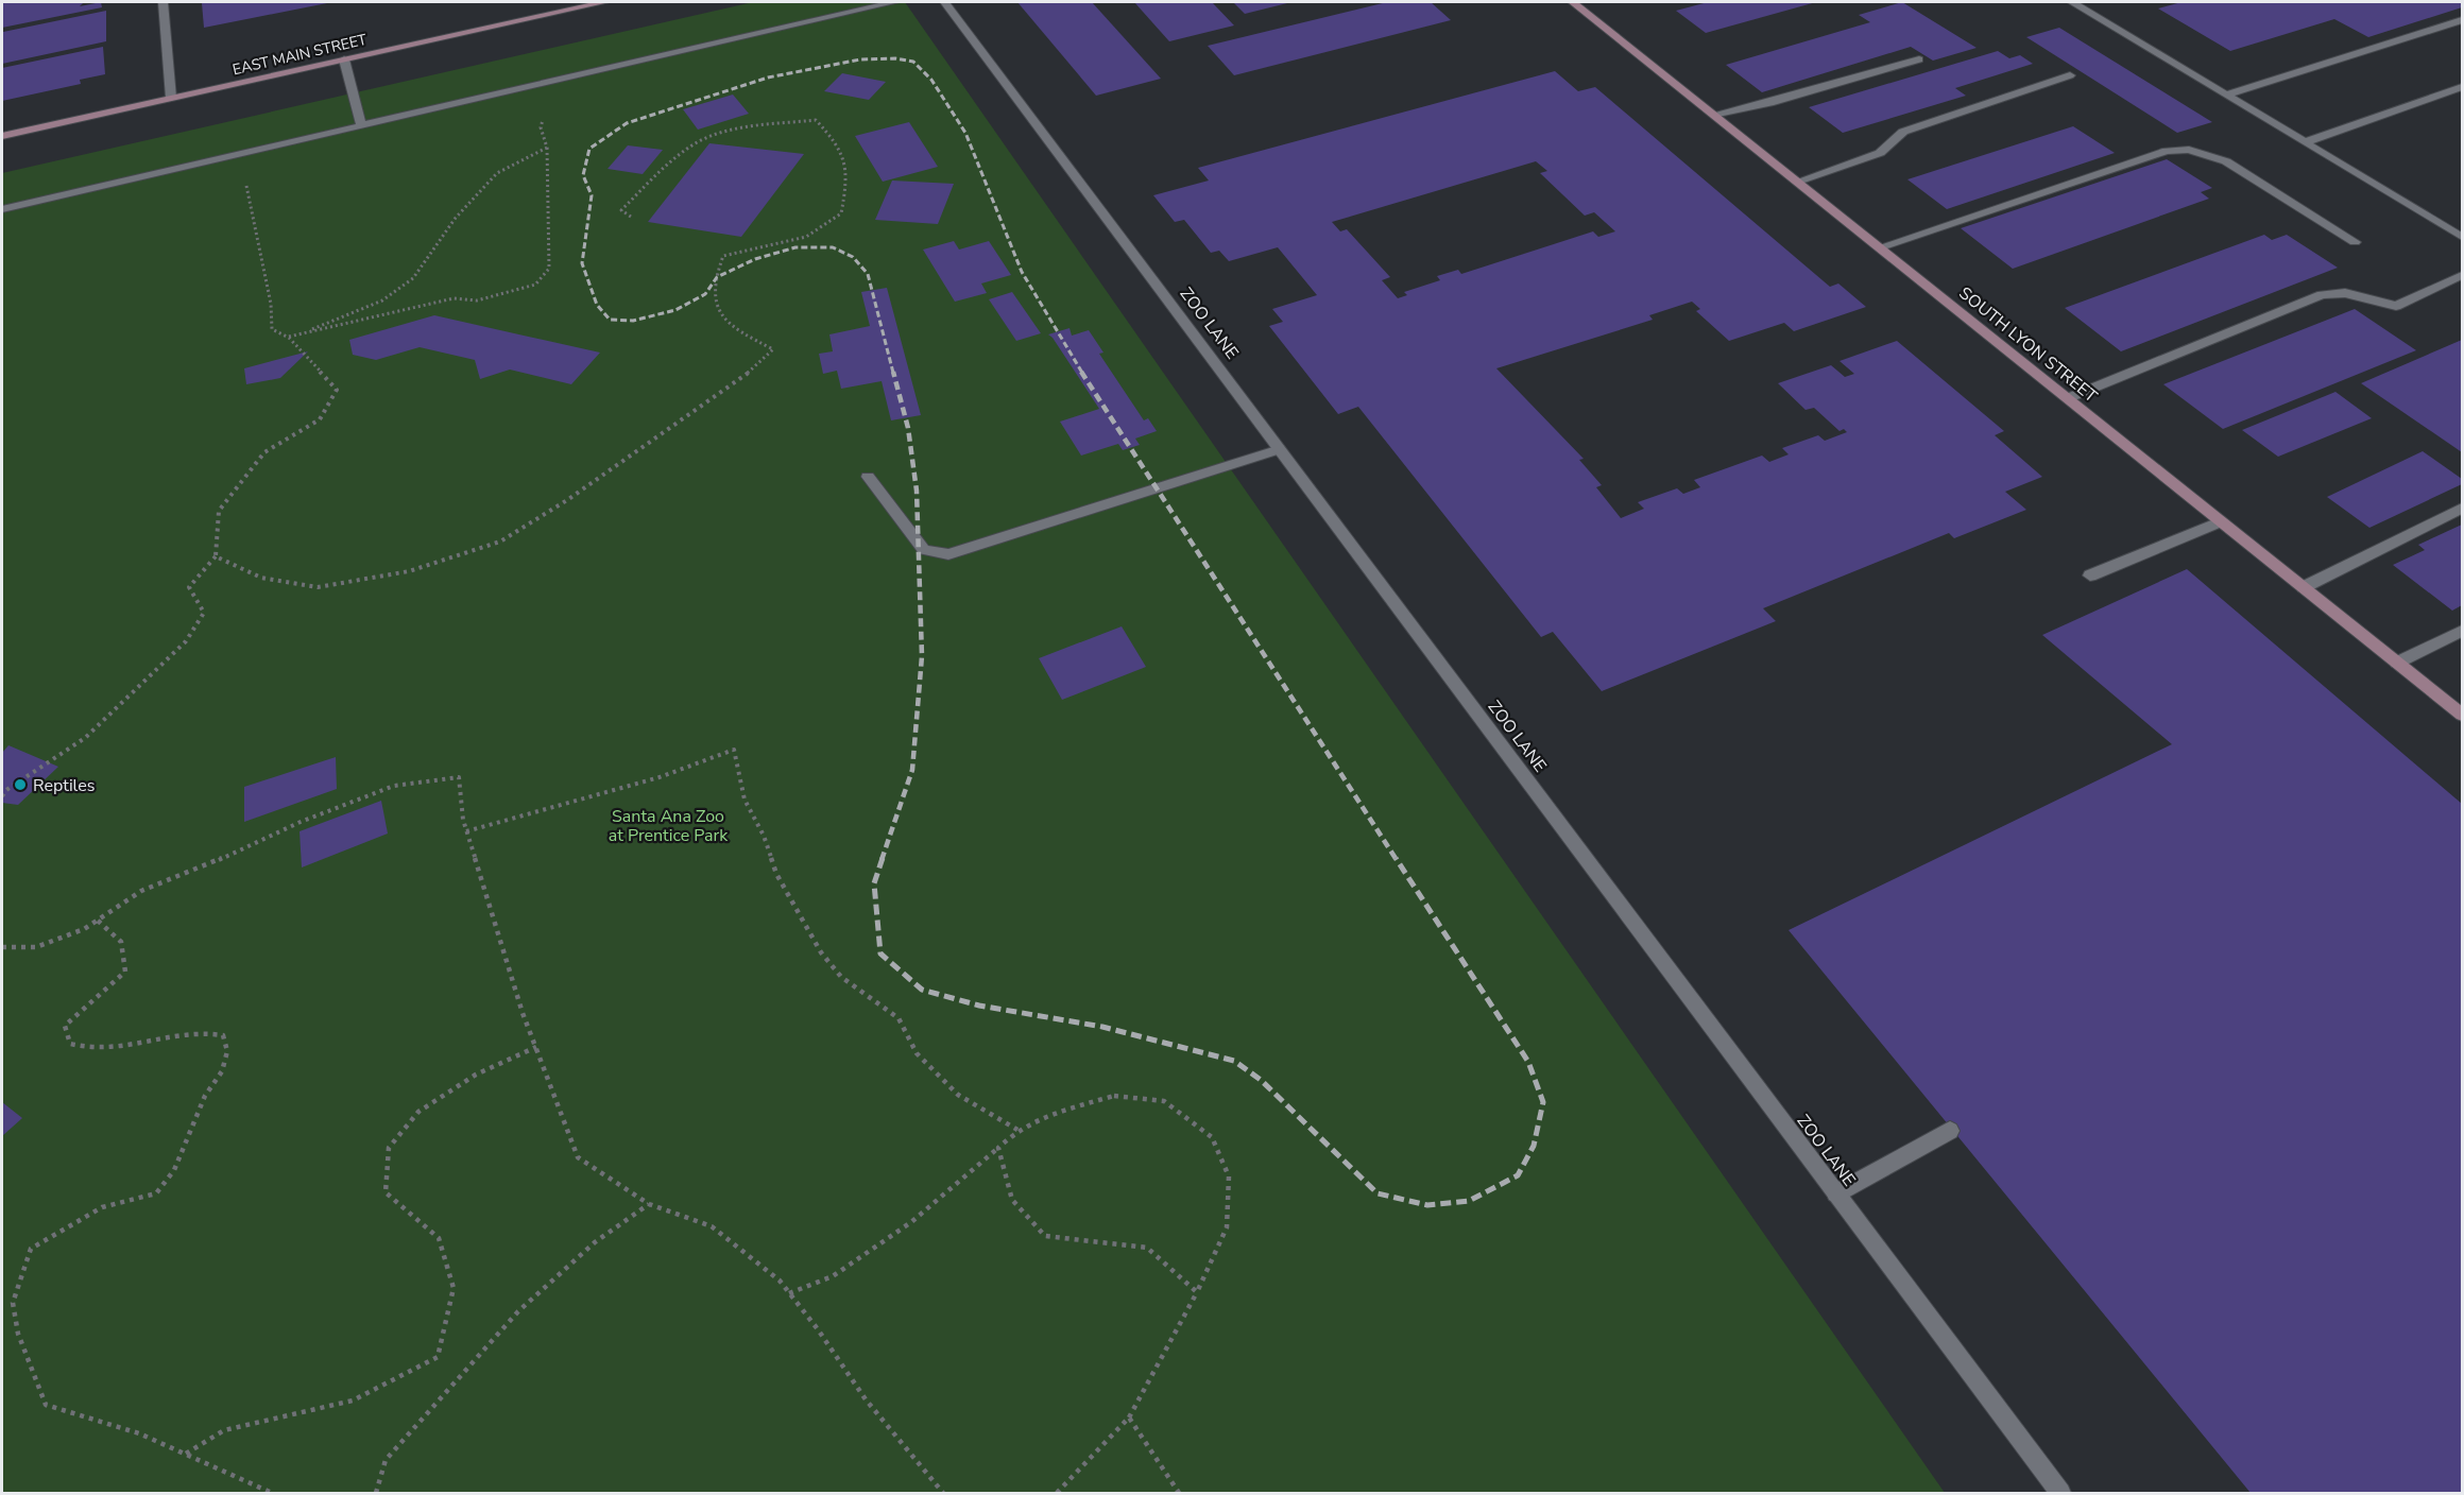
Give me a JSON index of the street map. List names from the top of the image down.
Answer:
{
  "streets": {
    "street": ["EAST MAIN STREET", "ZOO LANE", "SOUTH LYON STREET"]
  },
  "parks": ["Santa Ana Zoo at Prentice Park"],
  "places": ["Reptiles"]
}
